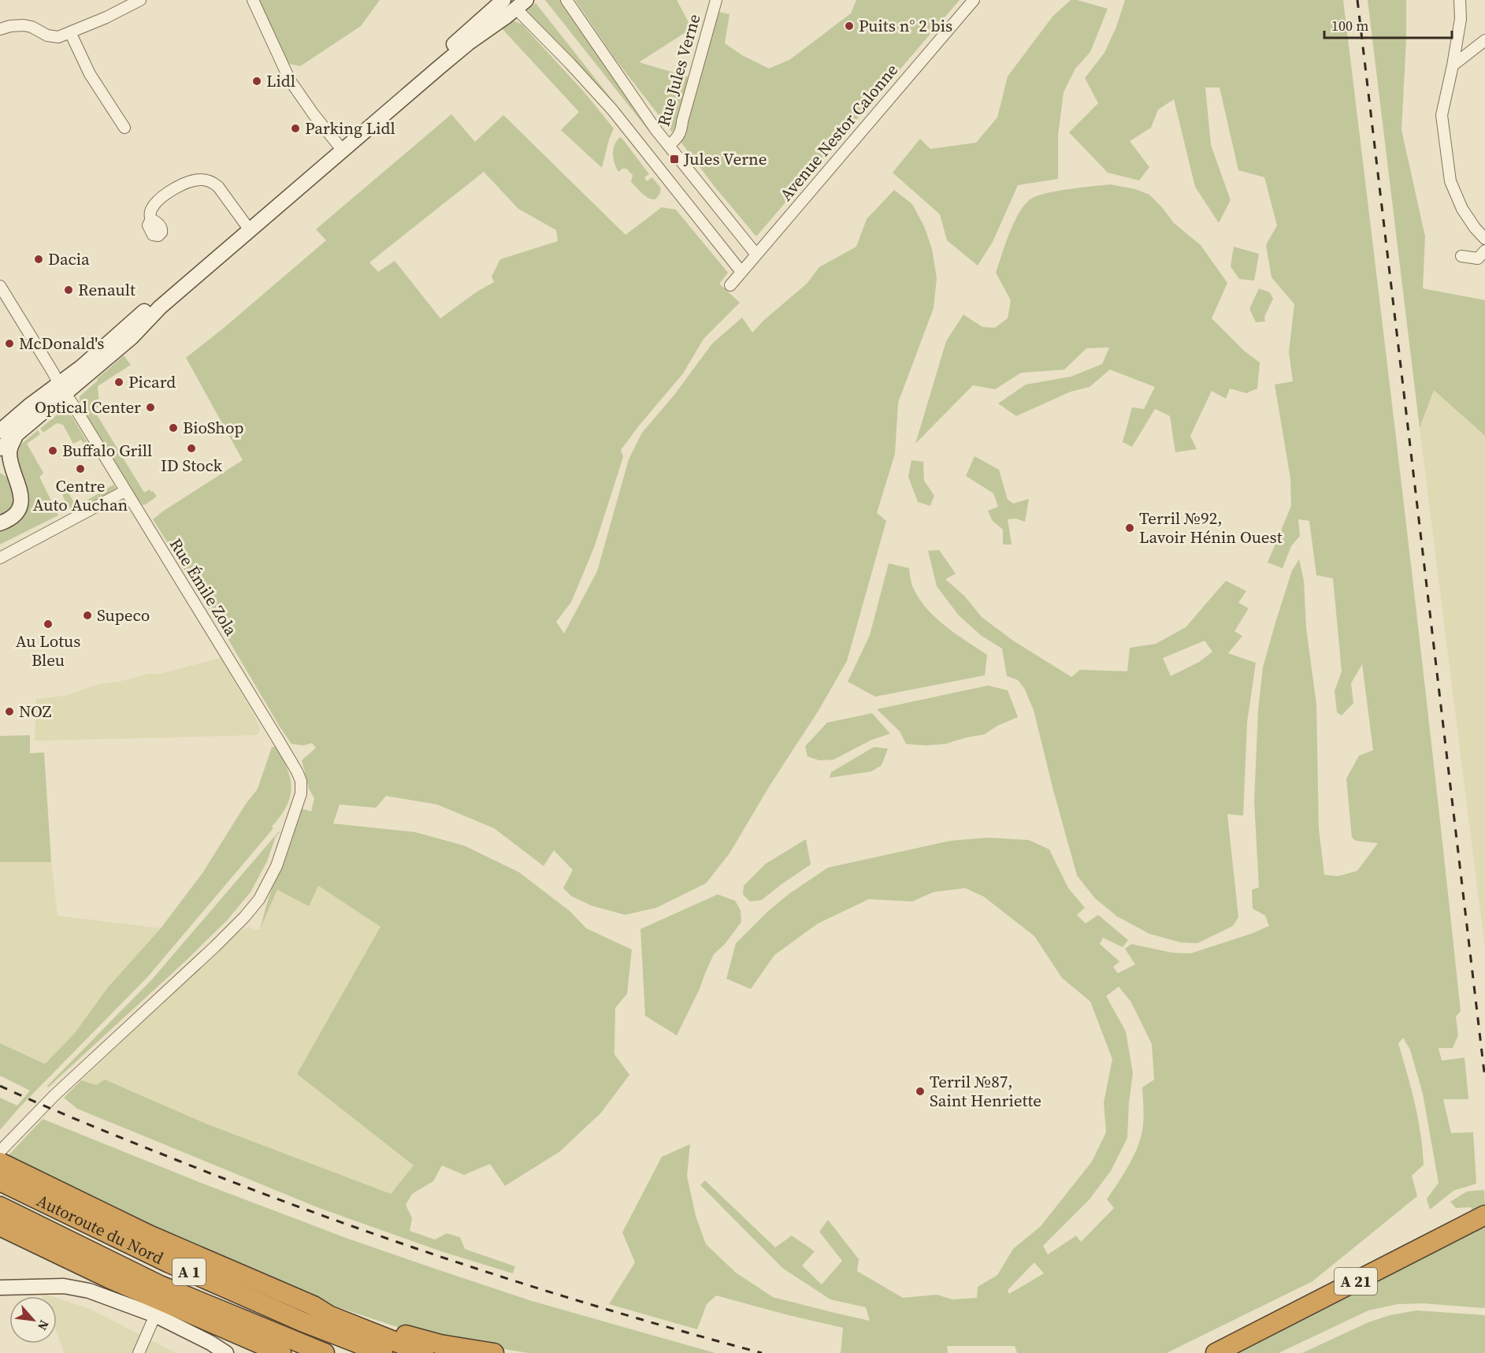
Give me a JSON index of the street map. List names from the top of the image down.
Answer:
{
  "streets": {
    "highway": ["Autoroute du Nord", "A 1", "A 21"],
    "street": ["Rue Jules Verne", "Avenue Nestor Calonne", "Rue Émile Zola"]
  },
  "places": {
    "other": [
      "Puits n° 2 bis",
      "Lidl",
      "Parking Lidl",
      "Dacia",
      "Renault",
      "McDonald's",
      "Picard",
      "Optical Center",
      "BioShop",
      "ID Stock",
      "Buffalo Grill",
      "Centre Auto Auchan",
      "Terril №92, Lavoir Hénin Ouest",
      "Supeco",
      "Au Lotus Bleu",
      "NOZ",
      "Terril №87, Saint Henriette"
    ],
    "transit": ["Jules Verne"]
  },
  "scale_bar": "100 m",
  "north": "bottom right"
}
